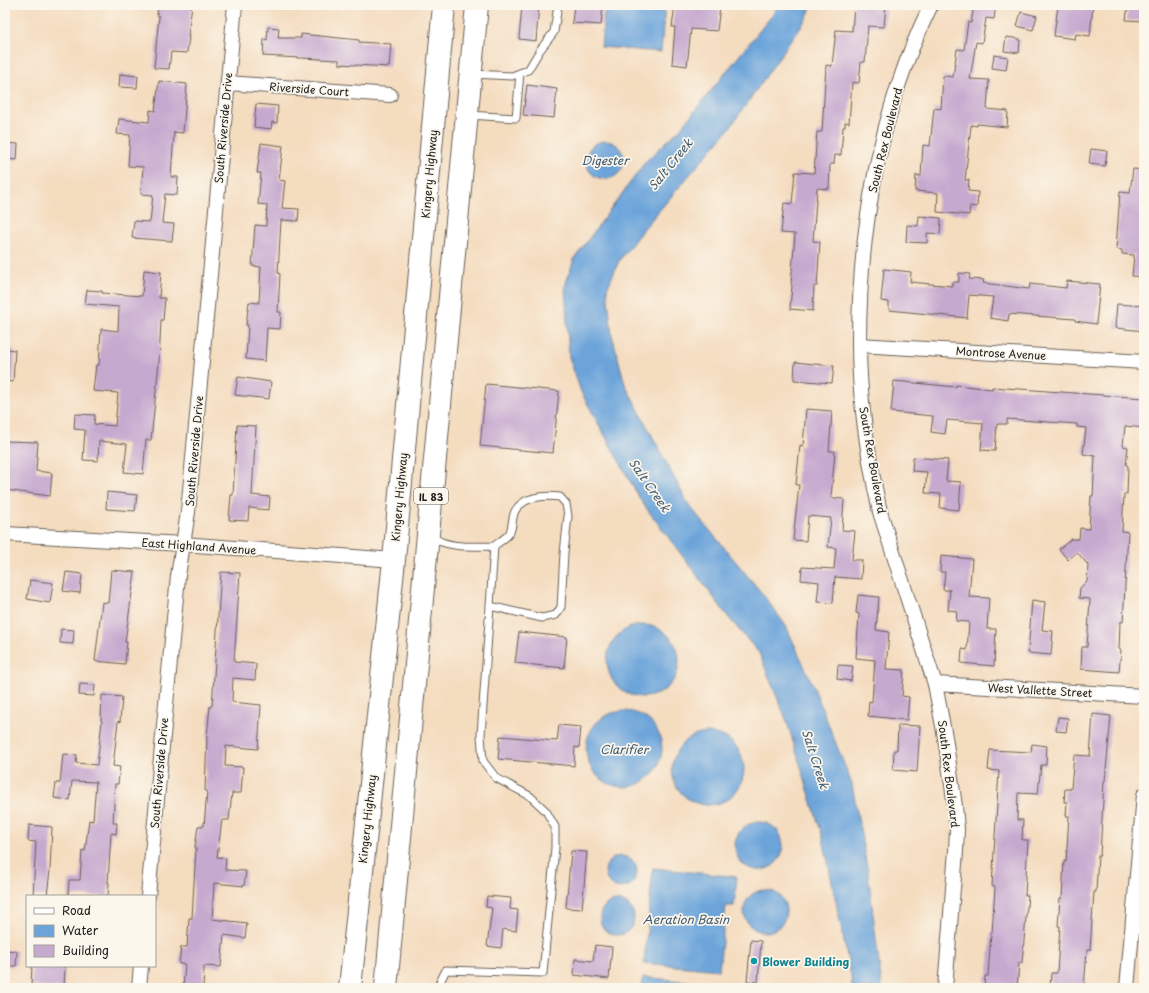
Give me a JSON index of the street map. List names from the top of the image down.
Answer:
{
  "streets": {
    "highway": ["Kingery Highway", "IL 83"],
    "street": [
      "Riverside Court",
      "South Riverside Drive",
      "South Rex Boulevard",
      "Montrose Avenue",
      "East Highland Avenue",
      "West Vallette Street"
    ]
  },
  "crossings": [
    ["Riverside Court", "South Riverside Drive"],
    ["South Riverside Drive", "East Highland Avenue"],
    ["South Rex Boulevard", "Montrose Avenue"],
    ["South Rex Boulevard", "West Vallette Street"],
    ["Kingery Highway", "East Highland Avenue"]
  ],
  "water": [
    "Digester",
    "Salt Creek",
    "Clarifier",
    "Aeration Basin"
  ],
  "places": ["Blower Building"],
  "legend": ["Road", "Water", "Building"]
}
